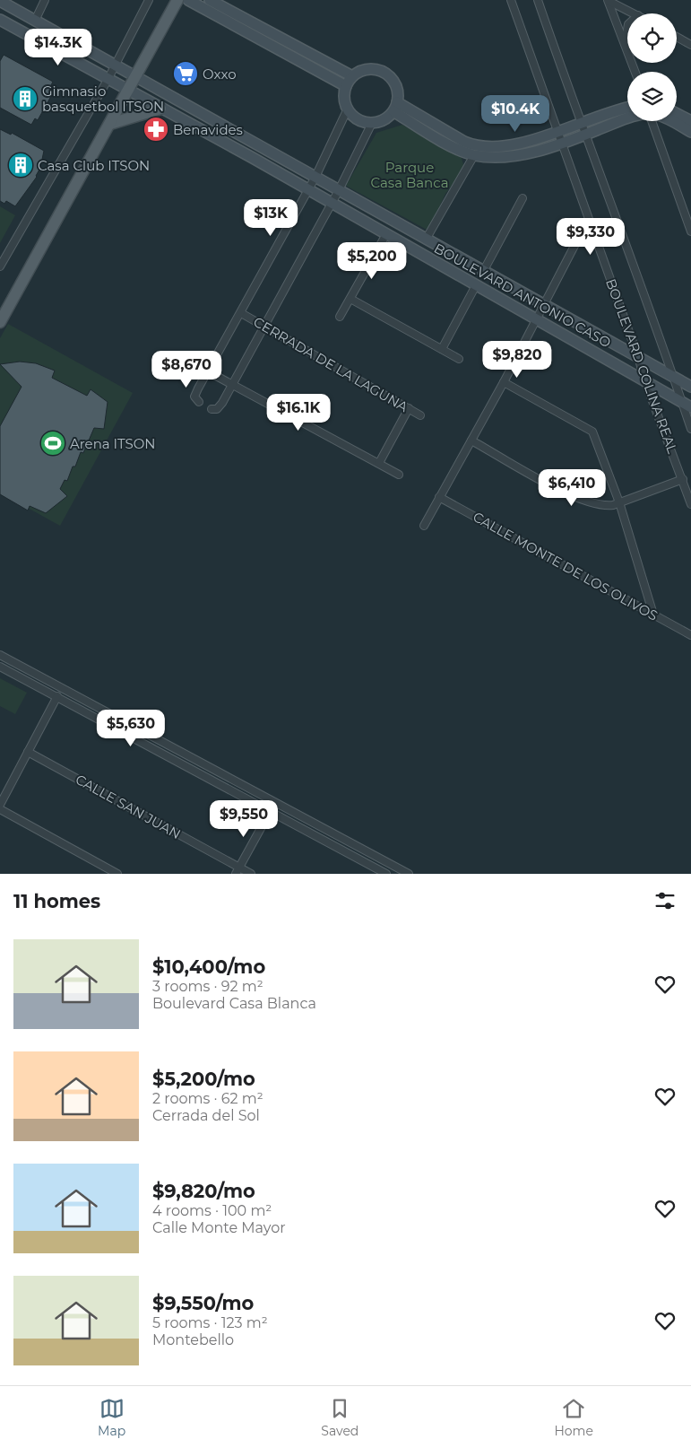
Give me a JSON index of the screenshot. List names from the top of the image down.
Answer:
{
  "streets": {
    "street": [
      "BOULEVARD ANTONIO CASO",
      "CERRADA DE LA LAGUNA",
      "BOULEVARD COLINA REAL",
      "CALLE MONTE DE LOS OLIVOS",
      "CALLE SAN JUAN"
    ]
  },
  "crossings": [
    ["BOULEVARD ANTONIO CASO", "BOULEVARD COLINA REAL"]
  ],
  "parks": ["Parque Casa Banca"],
  "places": {
    "supermarket": ["Oxxo"],
    "building": ["Gimnasio basquetbol ITSON", "Casa Club ITSON"],
    "pharmacy": ["Benavides"],
    "sports": ["Arena ITSON"]
  },
  "page": {
    "price": [
      "$14.3K",
      "$10.4K",
      "$13K",
      "$9,330",
      "$5,200",
      "$9,820",
      "$8,670",
      "$16.1K",
      "$6,410",
      "$5,630",
      "$9,550"
    ],
    "heading": "11 homes",
    "list": [
      {
        "name": "$10,400/mo",
        "note": "3 rooms · 92 m² · Boulevard Casa Blanca"
      },
      {
        "name": "$5,200/mo",
        "note": "2 rooms · 62 m² · Cerrada del Sol"
      },
      {
        "name": "$9,820/mo",
        "note": "4 rooms · 100 m² · Calle Monte Mayor"
      },
      {
        "name": "$9,550/mo",
        "note": "5 rooms · 123 m² · Montebello"
      }
    ],
    "tabs": ["Map", "Saved", "Home"]
  }
}
